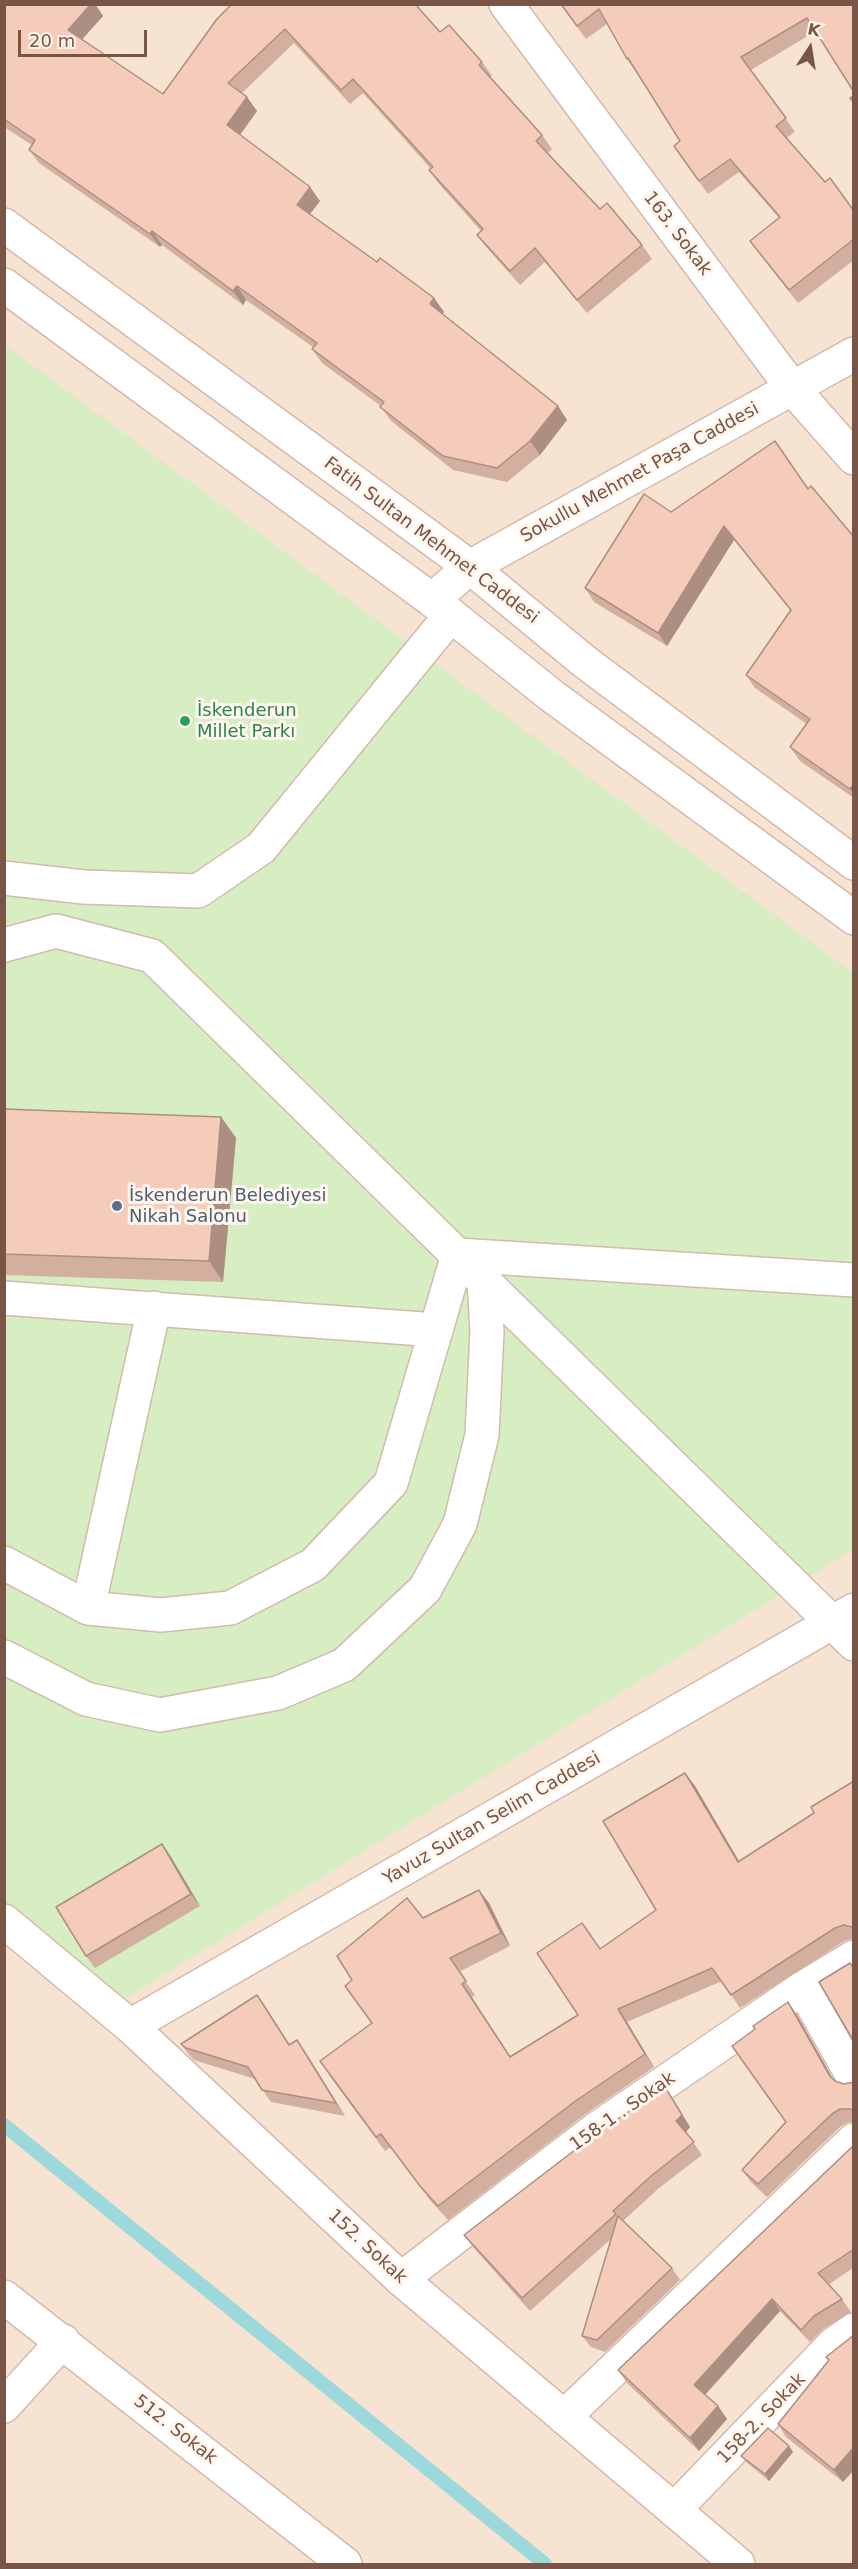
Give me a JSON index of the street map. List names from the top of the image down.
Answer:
{
  "streets": {
    "street": [
      "163. Sokak",
      "Sokullu Mehmet Paşa Caddesi",
      "Fatih Sultan Mehmet Caddesi",
      "Yavuz Sultan Selim Caddesi",
      "158-1 . Sokak",
      "152. Sokak",
      "158-2. Sokak",
      "512. Sokak"
    ]
  },
  "crossings": [
    ["163. Sokak", "Sokullu Mehmet Paşa Caddesi"],
    ["Sokullu Mehmet Paşa Caddesi", "Fatih Sultan Mehmet Caddesi"],
    ["Yavuz Sultan Selim Caddesi", "152. Sokak"],
    ["158-1 . Sokak", "152. Sokak"],
    ["152. Sokak", "158-2. Sokak"]
  ],
  "places": ["İskenderun Millet Parkı", "İskenderun Belediyesi Nikah Salonu"],
  "scale_bar": "20 m",
  "north": "top"
}
